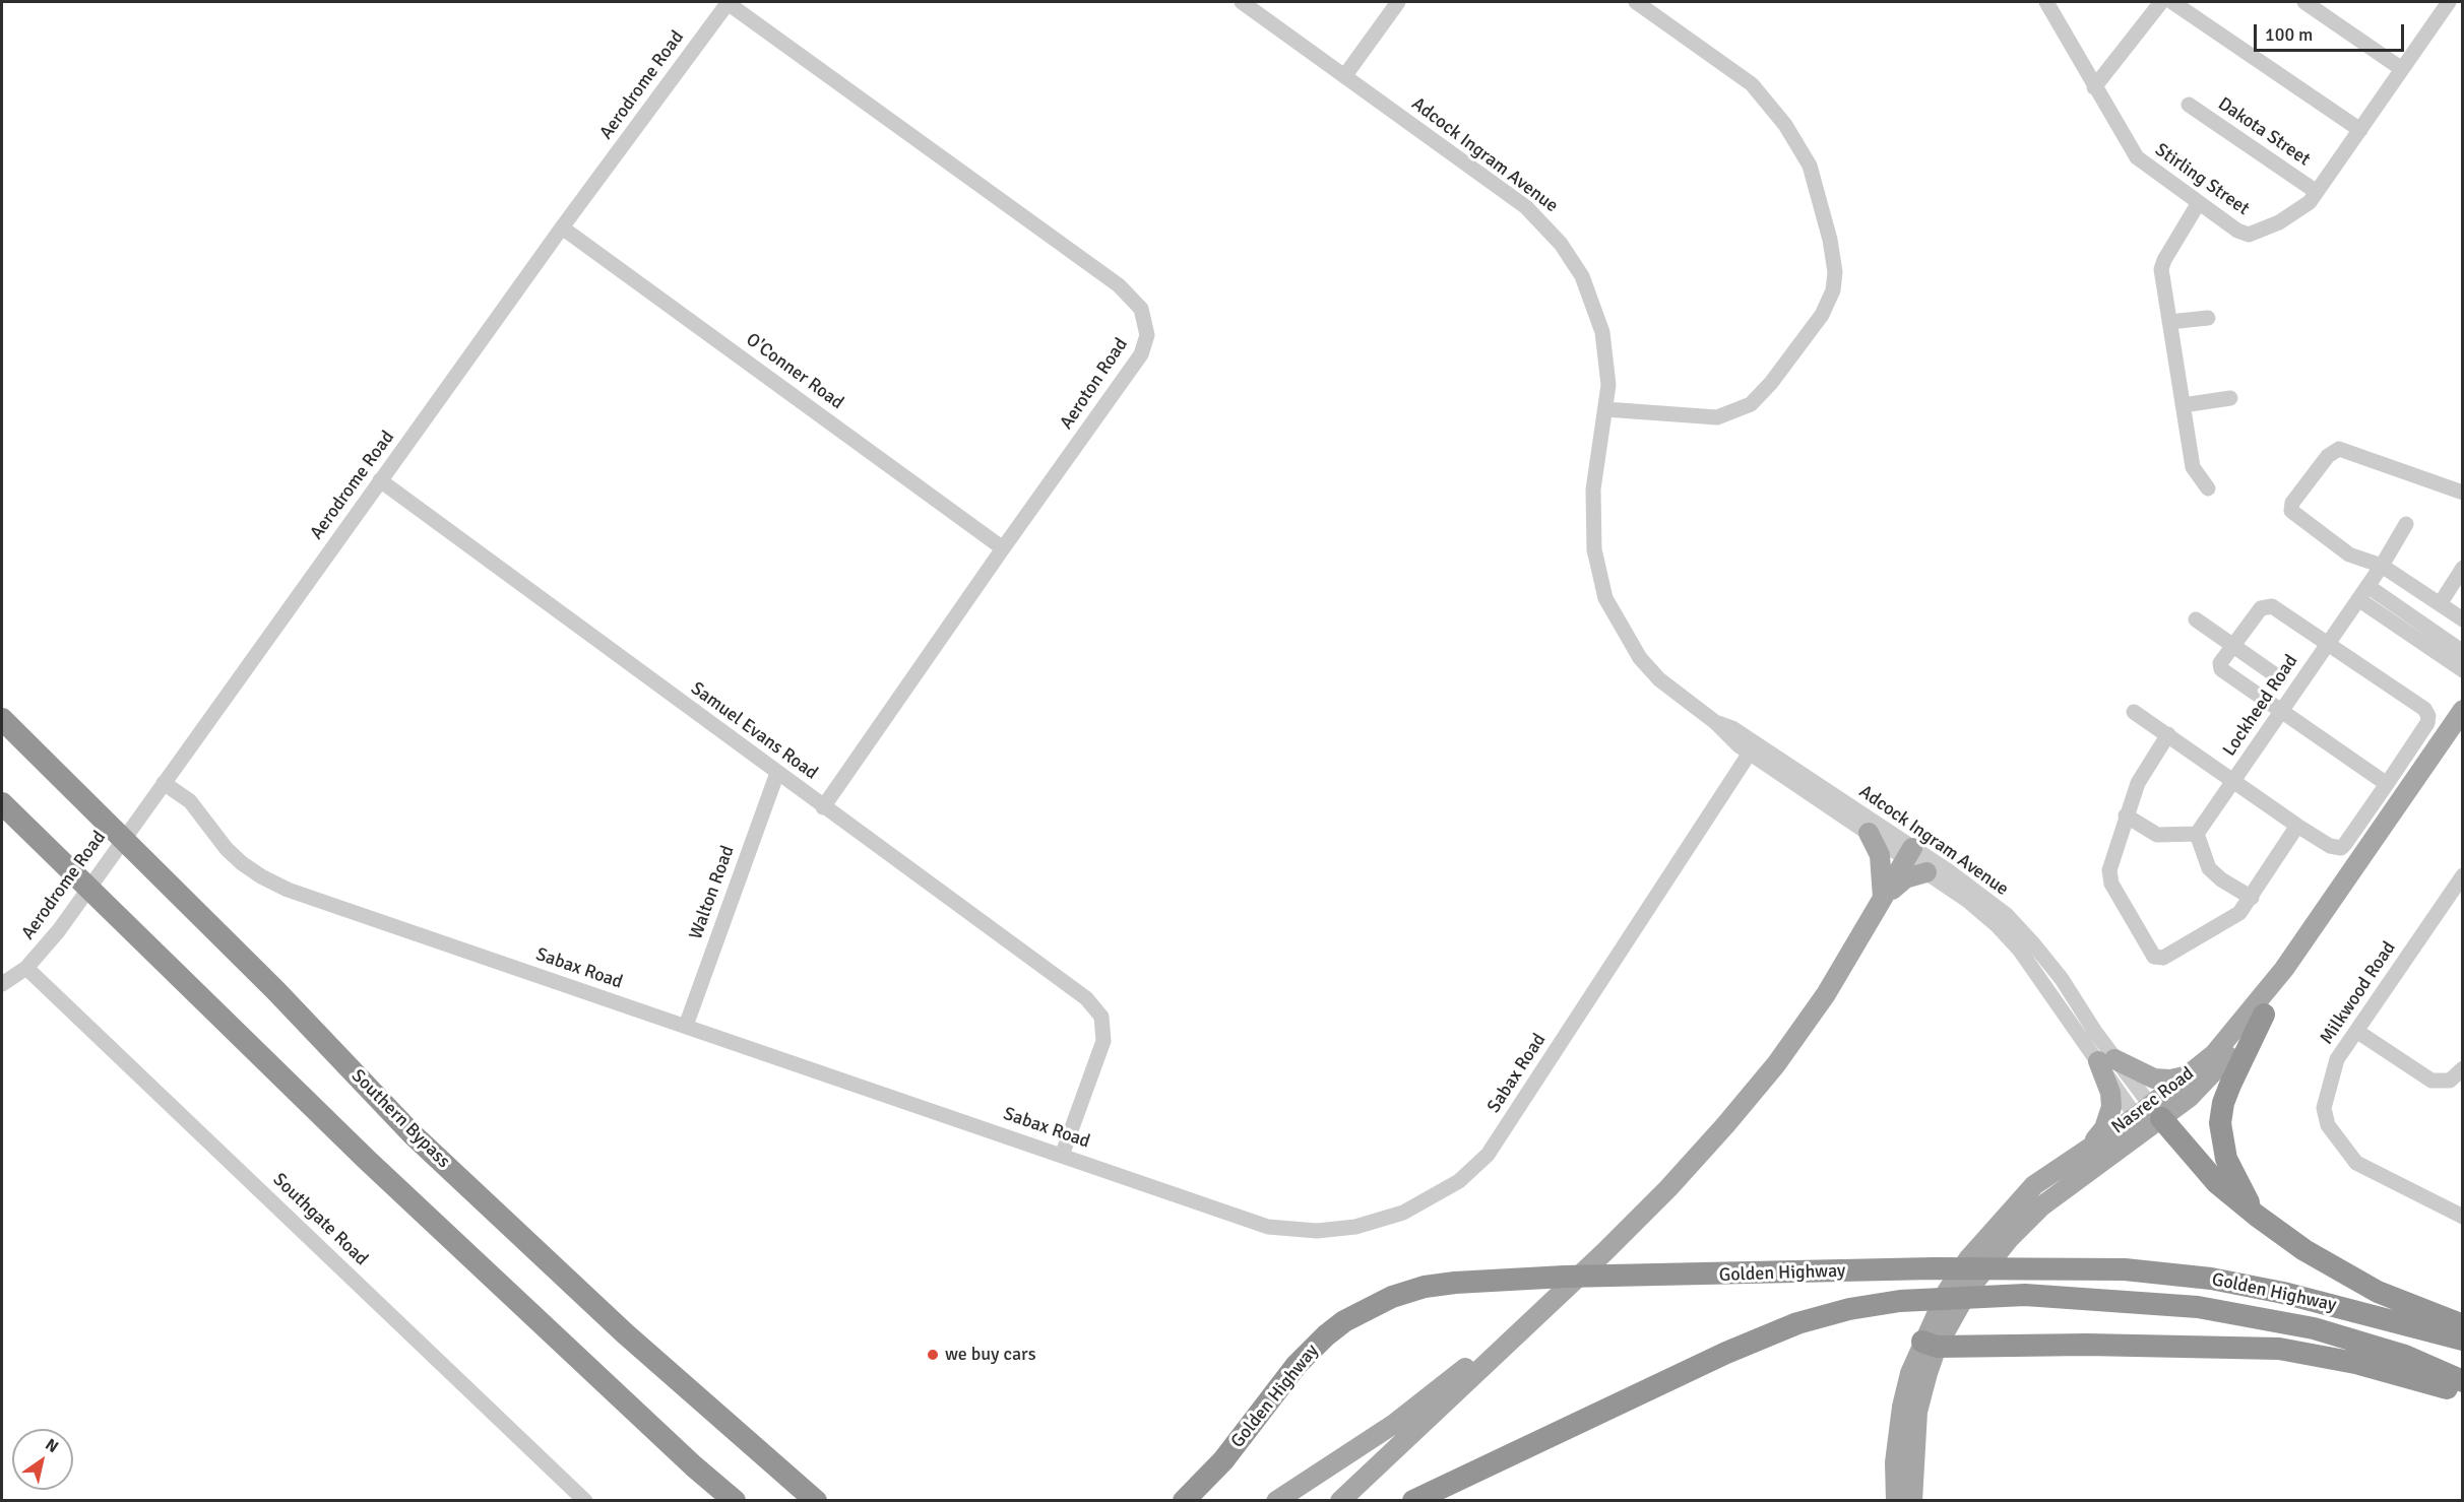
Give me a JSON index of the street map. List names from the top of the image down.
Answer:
{
  "streets": {
    "highway": ["Southern Bypass", "Golden Highway"],
    "main road": ["Nasrec Road"],
    "street": [
      "Aerodrome Road",
      "Dakota Street",
      "Adcock Ingram Avenue",
      "Stirling Street",
      "O'Conner Road",
      "Aeroton Road",
      "Lockheed Road",
      "Samuel Evans Road",
      "Walton Road",
      "Sabax Road",
      "Milkwood Road",
      "Southgate Road"
    ]
  },
  "crossings": [
    ["Aerodrome Road", "O'Conner Road"],
    ["Aerodrome Road", "Aeroton Road"],
    ["Aerodrome Road", "Samuel Evans Road"],
    ["Aerodrome Road", "Sabax Road"],
    ["Aerodrome Road", "Southgate Road"],
    ["Dakota Street", "Stirling Street"],
    ["Adcock Ingram Avenue", "Sabax Road"],
    ["Adcock Ingram Avenue", "Nasrec Road"],
    ["O'Conner Road", "Aeroton Road"],
    ["Aeroton Road", "Samuel Evans Road"],
    ["Samuel Evans Road", "Walton Road"],
    ["Samuel Evans Road", "Sabax Road"],
    ["Walton Road", "Sabax Road"]
  ],
  "places": ["we buy cars"],
  "scale_bar": "100 m",
  "north": "top right"
}
